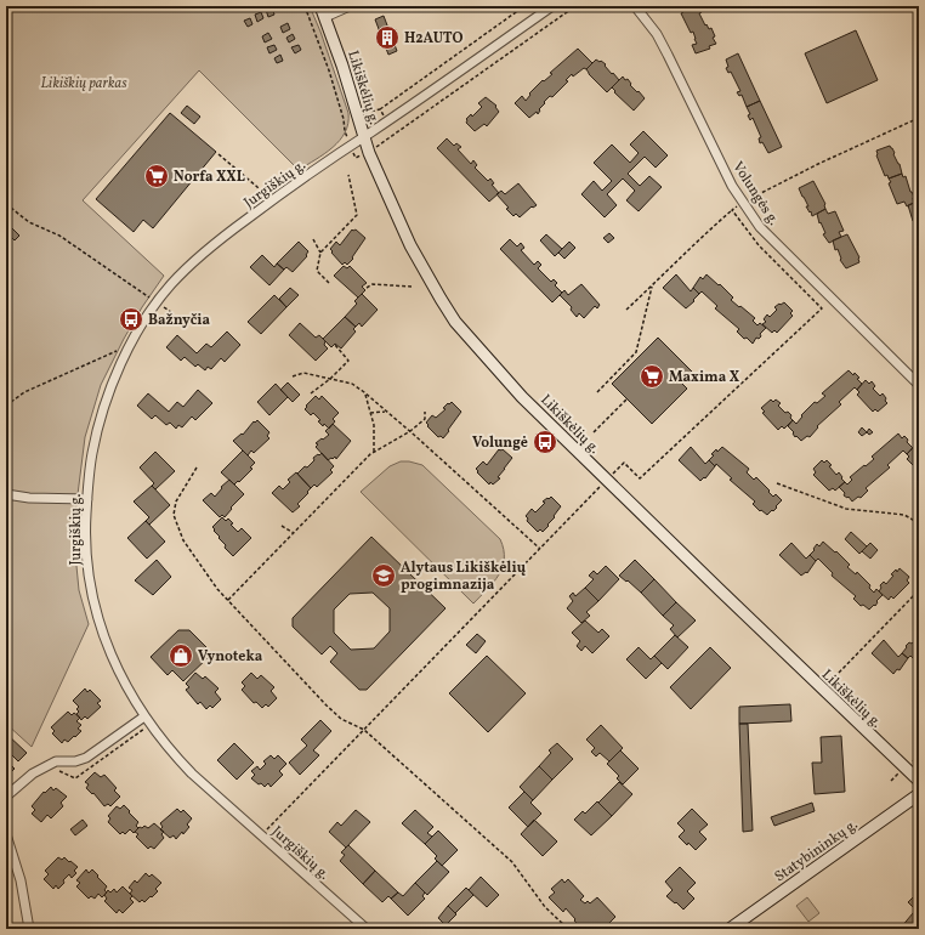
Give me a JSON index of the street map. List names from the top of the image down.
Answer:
{
  "streets": {
    "street": [
      "Likiškėlių g.",
      "Jurgiškių g.",
      "Volungės g.",
      "Statybininkų g."
    ]
  },
  "crossings": [
    ["Likiškėlių g.", "Jurgiškių g."]
  ],
  "parks": ["Likiškių parkas"],
  "places": {
    "building": ["H2AUTO"],
    "supermarket": ["Norfa XXL", "Maxima X"],
    "bus stop": ["Bažnyčia", "Volungė"],
    "school or university": ["Alytaus Likiškėlių progimnazija"],
    "shop": ["Vynoteka"]
  }
}
